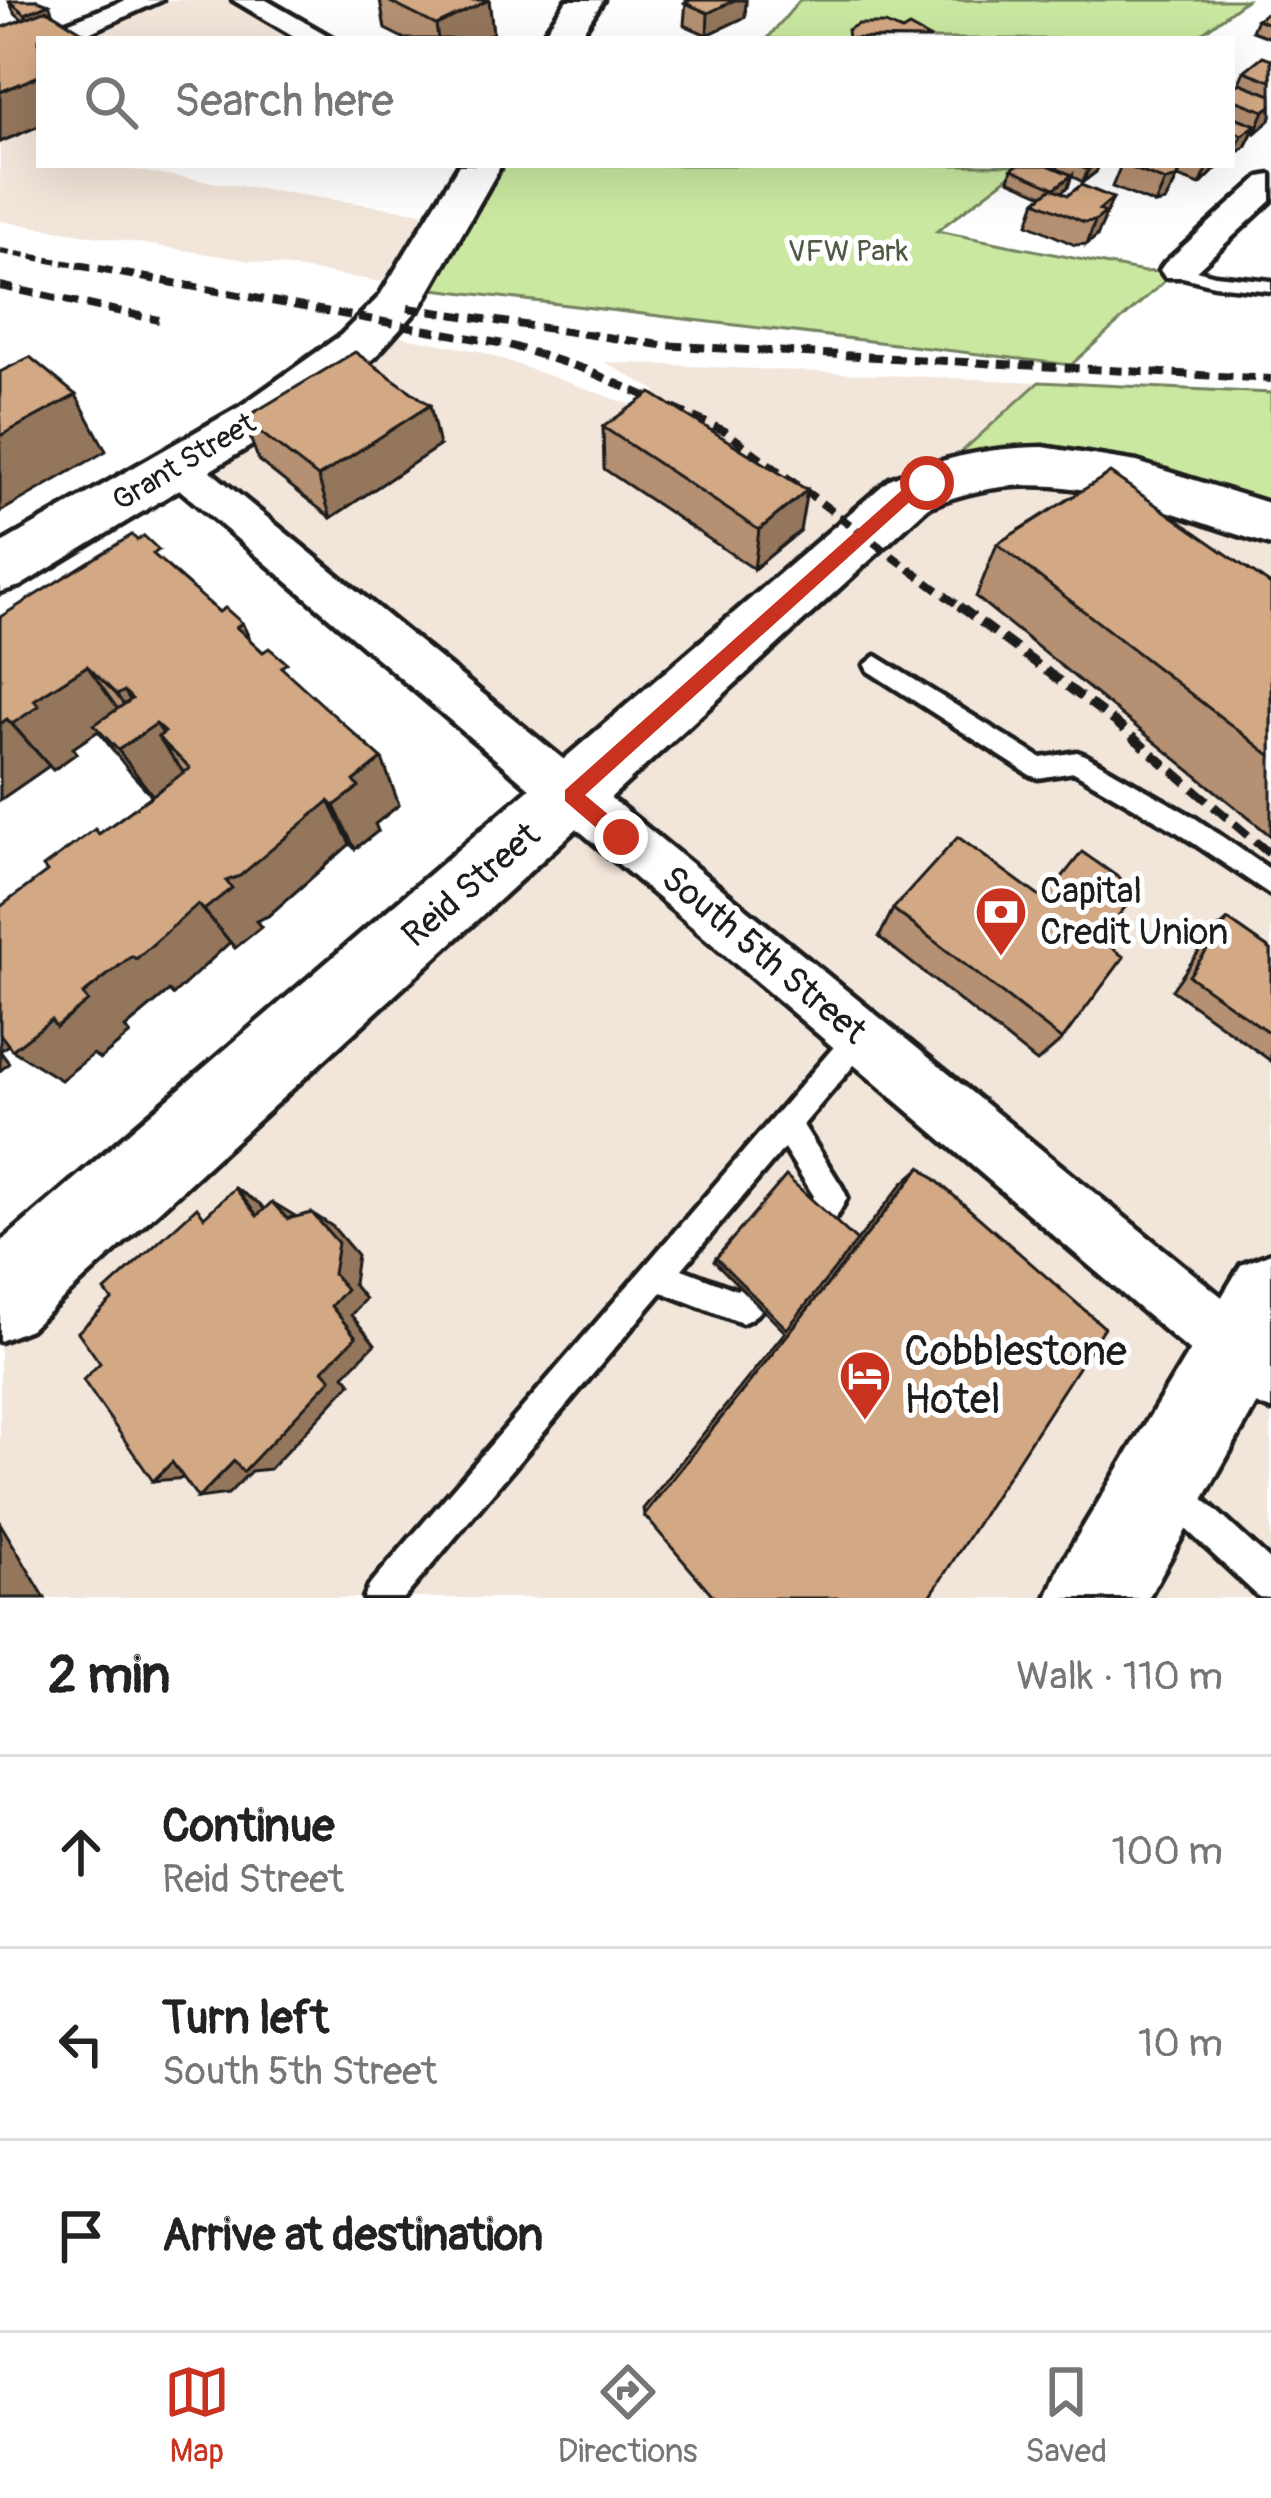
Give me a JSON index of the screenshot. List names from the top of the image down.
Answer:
{
  "streets": {
    "main road": ["Grant Street", "Reid Street"],
    "street": ["South 5th Street"]
  },
  "crossings": [
    ["Grant Street", "South 5th Street"],
    ["Reid Street", "South 5th Street"]
  ],
  "parks": ["VFW Park"],
  "places": {
    "bank": ["Capital Credit Union"],
    "hotel": ["Cobblestone Hotel"]
  },
  "page": {
    "search": "Search here",
    "heading": ["2 min", "Walk · 110 m"],
    "list": [
      ["Continue", "Reid Street", "100 m"],
      ["Turn left", "South 5th Street", "10 m"],
      "Arrive at destination"
    ],
    "nav": ["Map", "Directions", "Saved"]
  }
}
